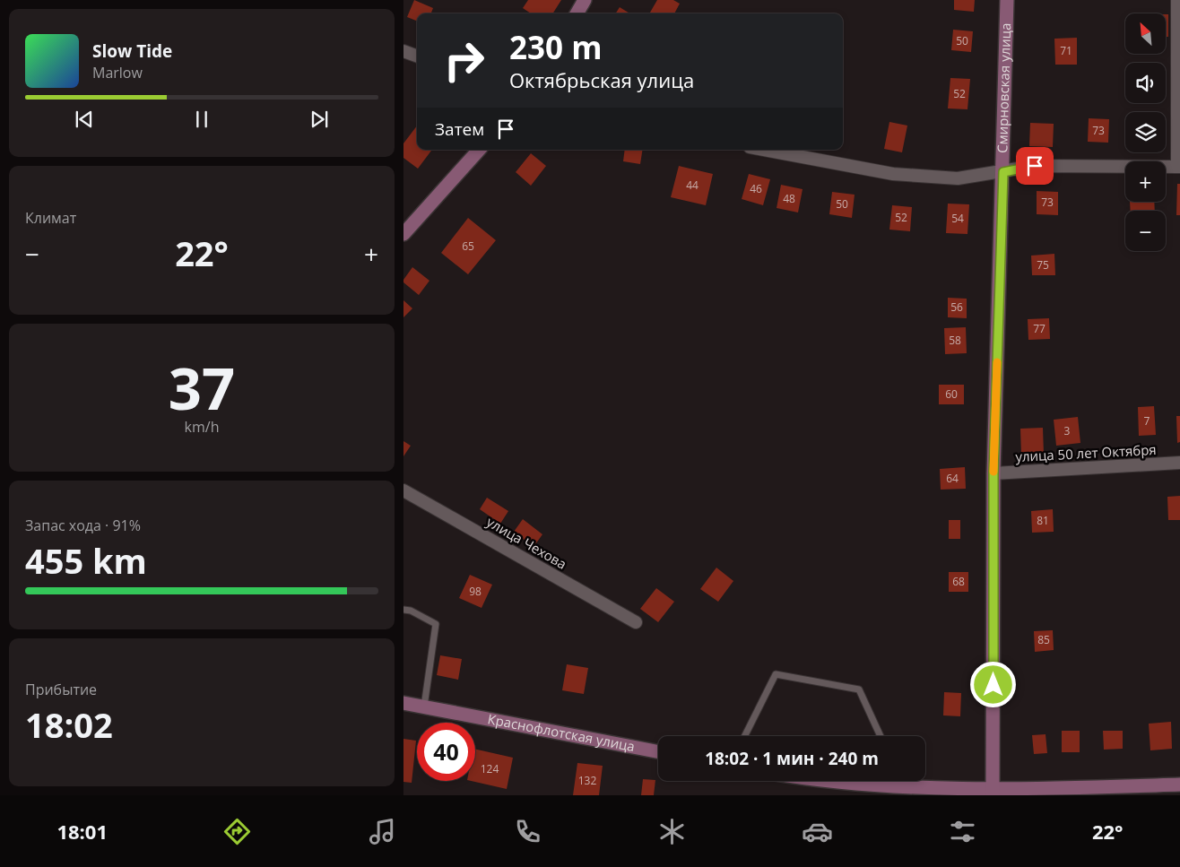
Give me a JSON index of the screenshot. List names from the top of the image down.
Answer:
{
  "streets": {
    "street": [
      "Смирновская улица",
      "улица 50 лет Октября",
      "улица Чехова",
      "Краснофлотская улица"
    ]
  },
  "crossings": [
    ["Смирновская улица", "улица 50 лет Октября"]
  ],
  "house_numbers": [
    "50",
    "71",
    "52",
    "73",
    "44",
    "46",
    "48",
    "73",
    "50",
    "52",
    "54",
    "65",
    "75",
    "56",
    "77",
    "58",
    "60",
    "7",
    "3",
    "64",
    "81",
    "68",
    "98",
    "85",
    "124",
    "132"
  ],
  "north": "top left",
  "page": {
    "map_buttons": ["+", "−"],
    "turn": ["230 m", "Октябрьская улица"],
    "song": ["Slow Tide", "Marlow"],
    "then": "Затем",
    "tile": [
      "Климат",
      ["37", "km/h"],
      ["Запас хода · 91%", "455 km"],
      ["Прибытие", "18:02"]
    ],
    "heat": ["−", "22°", "+"],
    "limit": "40",
    "trip": "18:02 · 1 мин · 240 m",
    "tabs": ["18:01", "22°"]
  }
}
